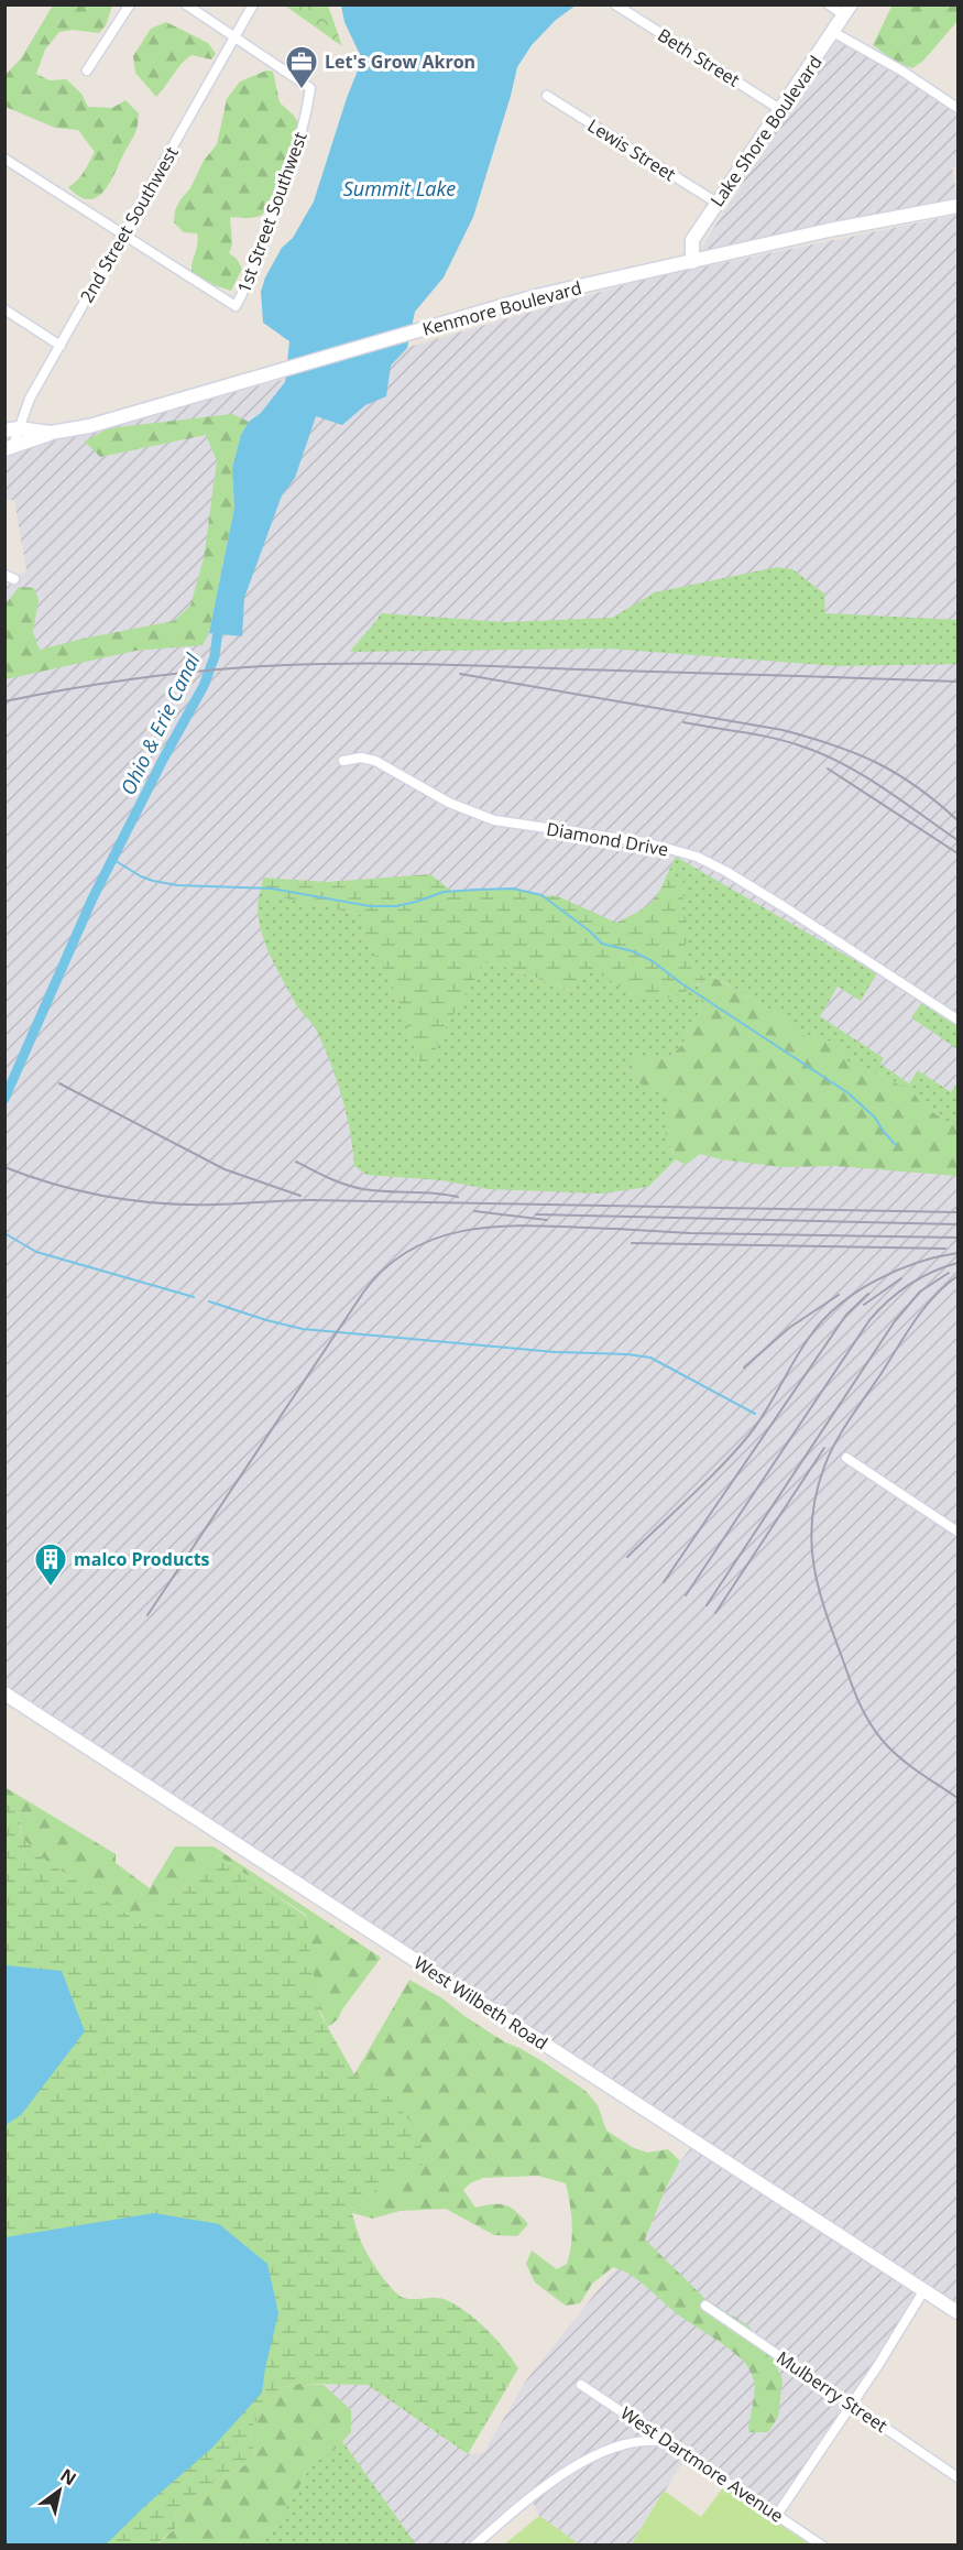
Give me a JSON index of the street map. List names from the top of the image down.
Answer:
{
  "streets": {
    "main road": ["Lake Shore Boulevard", "Kenmore Boulevard", "West Wilbeth Road"],
    "street": [
      "Beth Street",
      "Lewis Street",
      "1st Street Southwest",
      "2nd Street Southwest",
      "Diamond Drive",
      "Mulberry Street",
      "West Dartmore Avenue"
    ]
  },
  "crossings": [
    ["Beth Street", "Lake Shore Boulevard"],
    ["Lake Shore Boulevard", "Lewis Street"],
    ["Lake Shore Boulevard", "Kenmore Boulevard"],
    ["1st Street Southwest", "2nd Street Southwest"],
    ["2nd Street Southwest", "Kenmore Boulevard"]
  ],
  "water": ["Summit Lake", "Ohio & Erie Canal"],
  "places": {
    "office": ["Let's Grow Akron"],
    "building": ["malco Products"]
  },
  "north": "top right"
}
